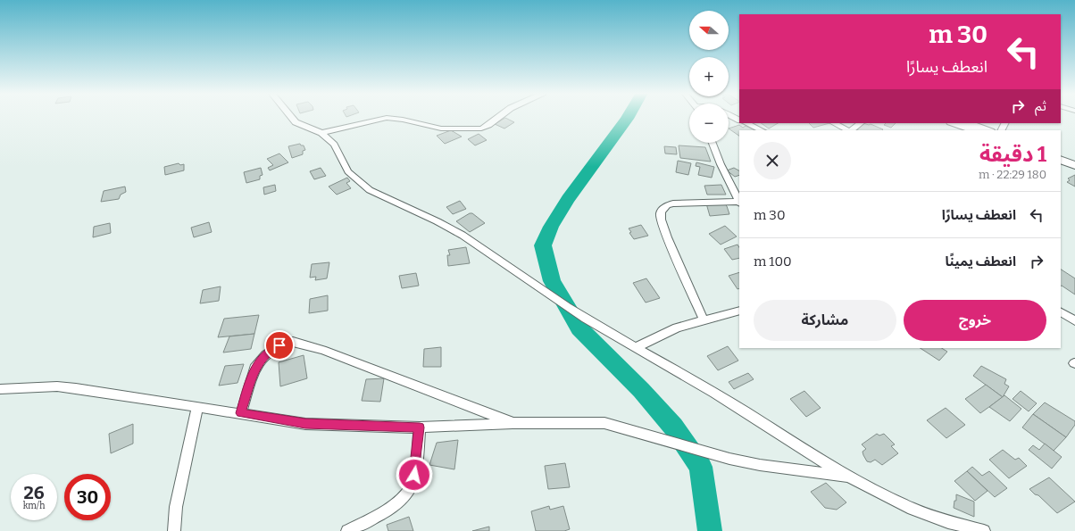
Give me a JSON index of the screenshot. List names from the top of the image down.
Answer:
{
  "north": "left",
  "page": {
    "map_buttons": ["+", "−"],
    "turn": ["30 m", "انعطف يسارًا"],
    "then": "ثم",
    "heading": ["1 دقيقة", "180 m · 22:29"],
    "list": [
      {
        "name": "انعطف يسارًا",
        "value": "30 m"
      },
      {
        "name": "انعطف يمينًا",
        "value": "100 m"
      }
    ],
    "buttons": ["خروج", "مشاركة"],
    "speed": "26 km/h",
    "limit": "30"
  }
}
